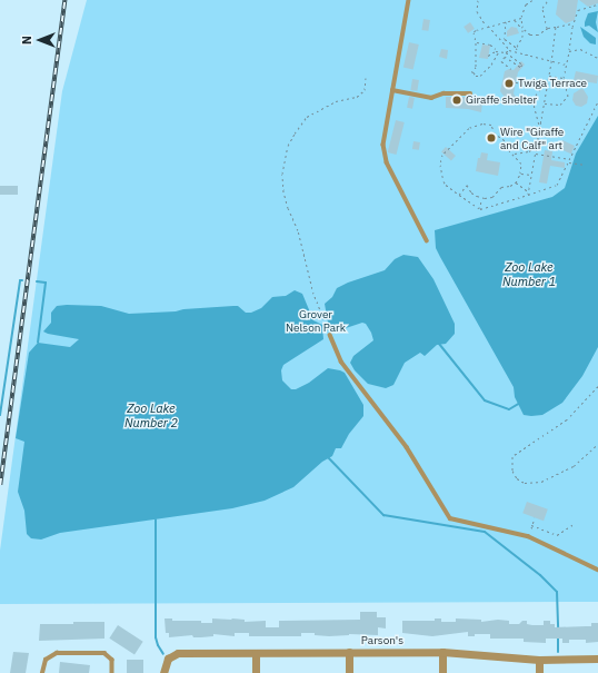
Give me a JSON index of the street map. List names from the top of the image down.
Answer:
{
  "streets": {
    "street": ["Parson's"]
  },
  "water": ["Zoo Lake Number 1", "Zoo Lake Number 2"],
  "parks": ["Grover Nelson Park"],
  "places": ["Twiga Terrace", "Giraffe shelter", "Wire \"Giraffe and Calf\" art"],
  "north": "left"
}
